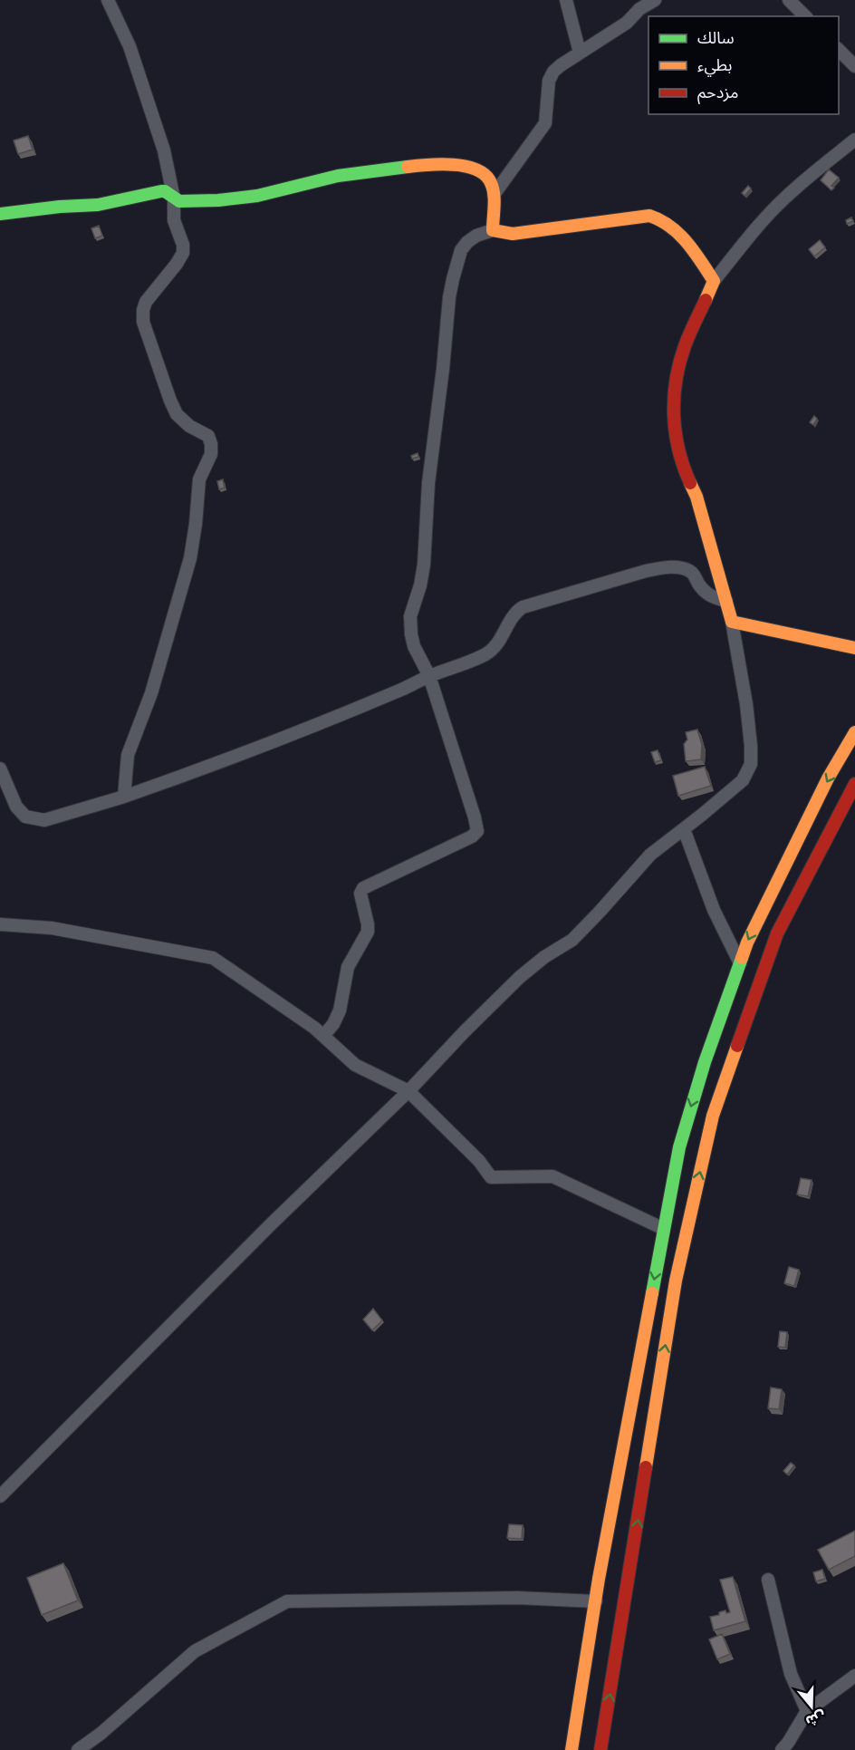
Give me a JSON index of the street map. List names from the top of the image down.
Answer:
{
  "legend": ["سالك", "بطيء", "مزدحم"],
  "north": "bottom"
}
